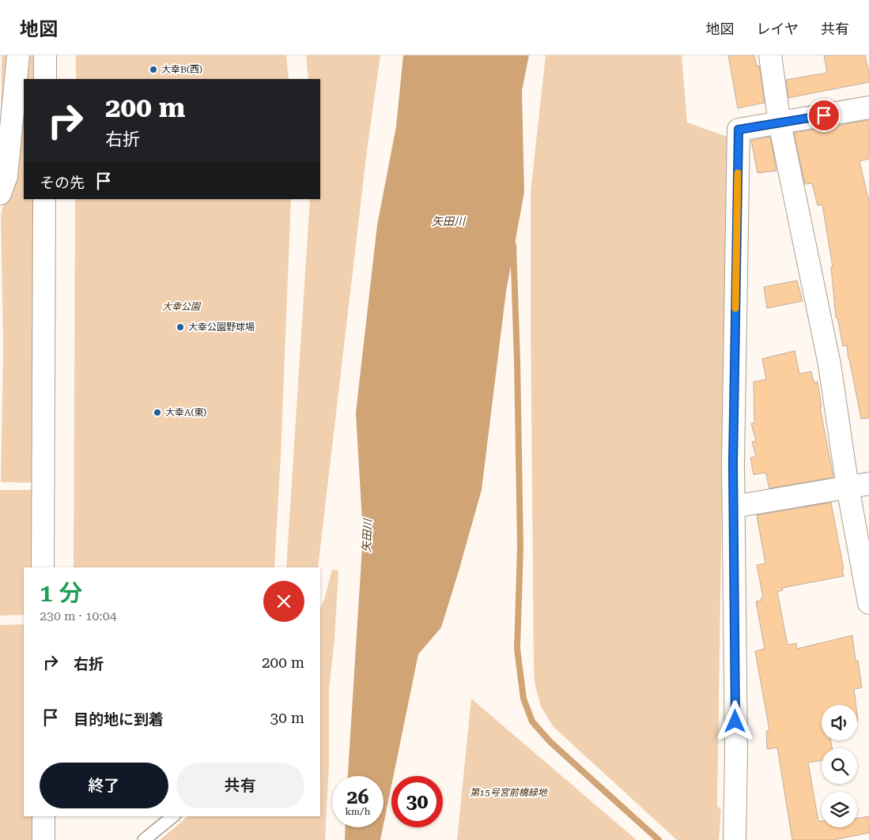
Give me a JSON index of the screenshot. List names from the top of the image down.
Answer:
{
  "water": ["矢田川"],
  "parks": ["大幸公園", "第15号宮前橋緑地"],
  "places": ["大幸B(西)", "大幸公園野球場", "大幸A(東)"],
  "page": {
    "header": "地図",
    "nav": ["地図", "レイヤ", "共有"],
    "turn": ["200 m", "右折"],
    "then": "その先",
    "heading": ["1 分", "230 m · 10:04"],
    "list": [
      {
        "name": "右折",
        "value": "200 m"
      },
      {
        "name": "目的地に到着",
        "value": "30 m"
      }
    ],
    "buttons": ["終了", "共有"],
    "speed": "26 km/h",
    "limit": "30"
  }
}
